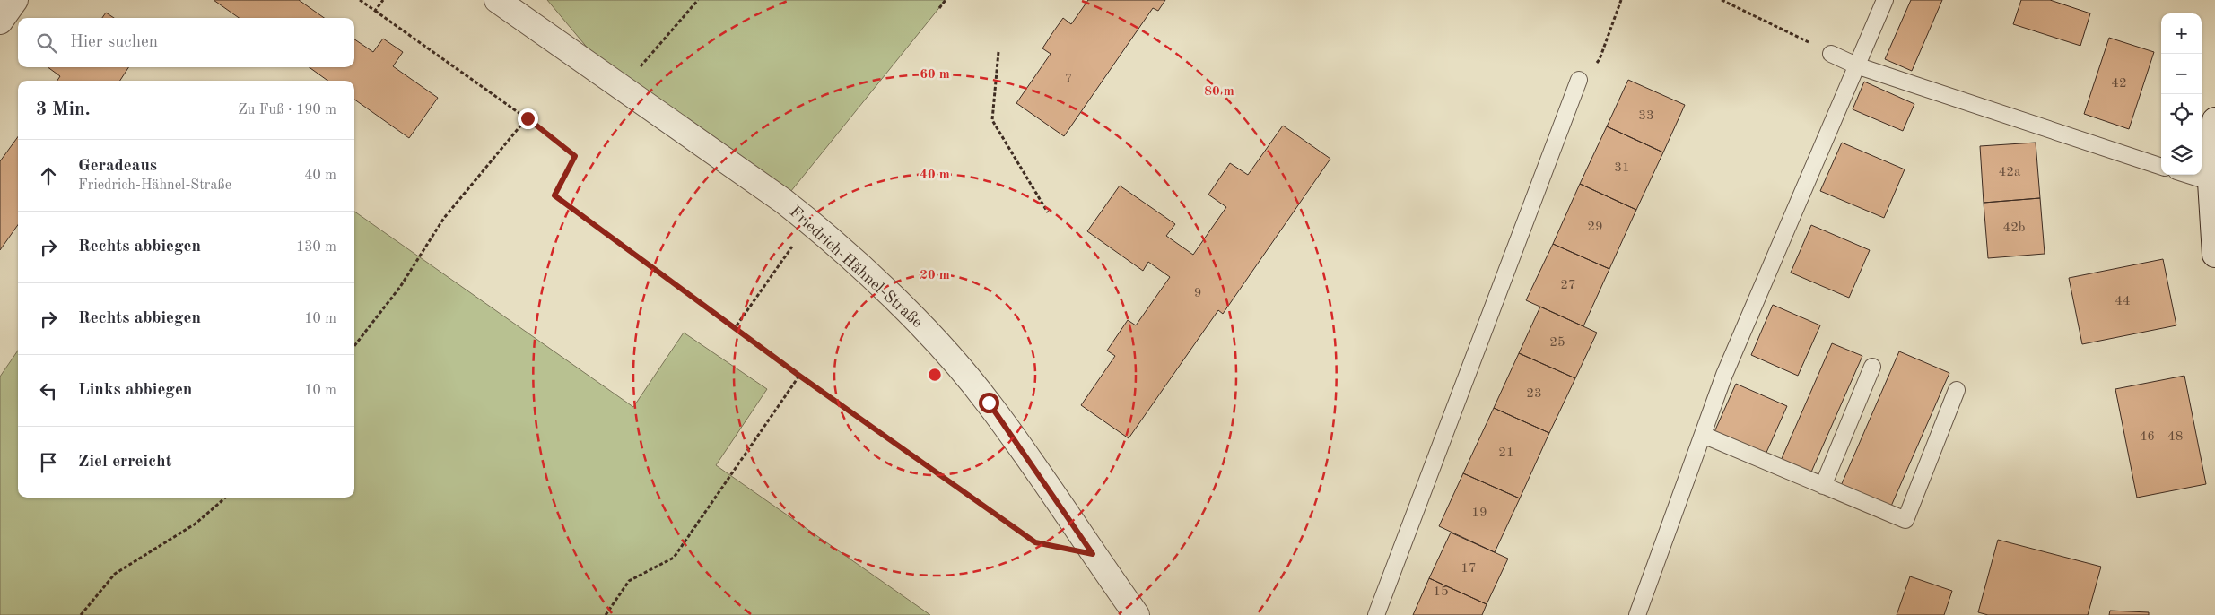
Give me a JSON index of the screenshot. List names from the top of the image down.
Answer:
{
  "streets": {
    "street": ["Friedrich-Hähnel-Straße"]
  },
  "house_numbers": [
    "7",
    "42",
    "33",
    "31",
    "42a",
    "29",
    "42b",
    "27",
    "9",
    "44",
    "25",
    "23",
    "46 - 48",
    "21",
    "19",
    "17",
    "15"
  ],
  "page": {
    "map_buttons": ["+", "−"],
    "search": "Hier suchen",
    "heading": ["3 Min.", "Zu Fuß · 190 m"],
    "list": [
      ["Geradeaus", "Friedrich-Hähnel-Straße", "40 m"],
      ["Rechts abbiegen", "130 m"],
      ["Rechts abbiegen", "10 m"],
      ["Links abbiegen", "10 m"],
      "Ziel erreicht"
    ]
  },
  "rings": [
    "60 m",
    "80 m",
    "40 m",
    "20 m"
  ]
}
